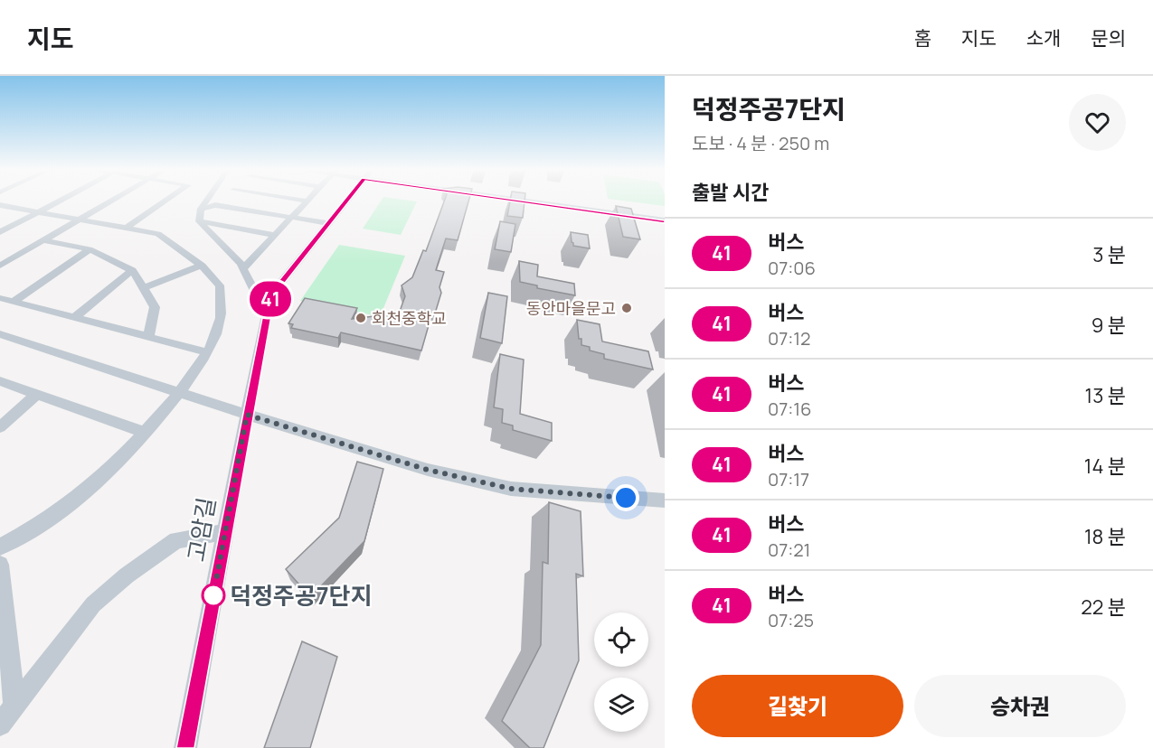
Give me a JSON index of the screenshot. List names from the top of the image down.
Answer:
{
  "streets": {
    "street": ["고암길"]
  },
  "places": ["동안마을문고", "회천중학교", "덕정주공7단지"],
  "lines": ["bus line 41"],
  "page": {
    "header": "지도",
    "nav": [
      "홈",
      "지도",
      "소개",
      "문의"
    ],
    "on_map": "41",
    "heading": [
      ["덕정주공7단지", "도보 · 4 분 · 250 m"],
      "출발 시간"
    ],
    "list": [
      {
        "mark": "41",
        "name": "버스",
        "note": "07:06",
        "value": "3 분"
      },
      {
        "mark": "41",
        "name": "버스",
        "note": "07:12",
        "value": "9 분"
      },
      {
        "mark": "41",
        "name": "버스",
        "note": "07:16",
        "value": "13 분"
      },
      {
        "mark": "41",
        "name": "버스",
        "note": "07:17",
        "value": "14 분"
      },
      {
        "mark": "41",
        "name": "버스",
        "note": "07:21",
        "value": "18 분"
      },
      {
        "mark": "41",
        "name": "버스",
        "note": "07:25",
        "value": "22 분"
      }
    ],
    "buttons": ["길찾기", "승차권"]
  }
}
